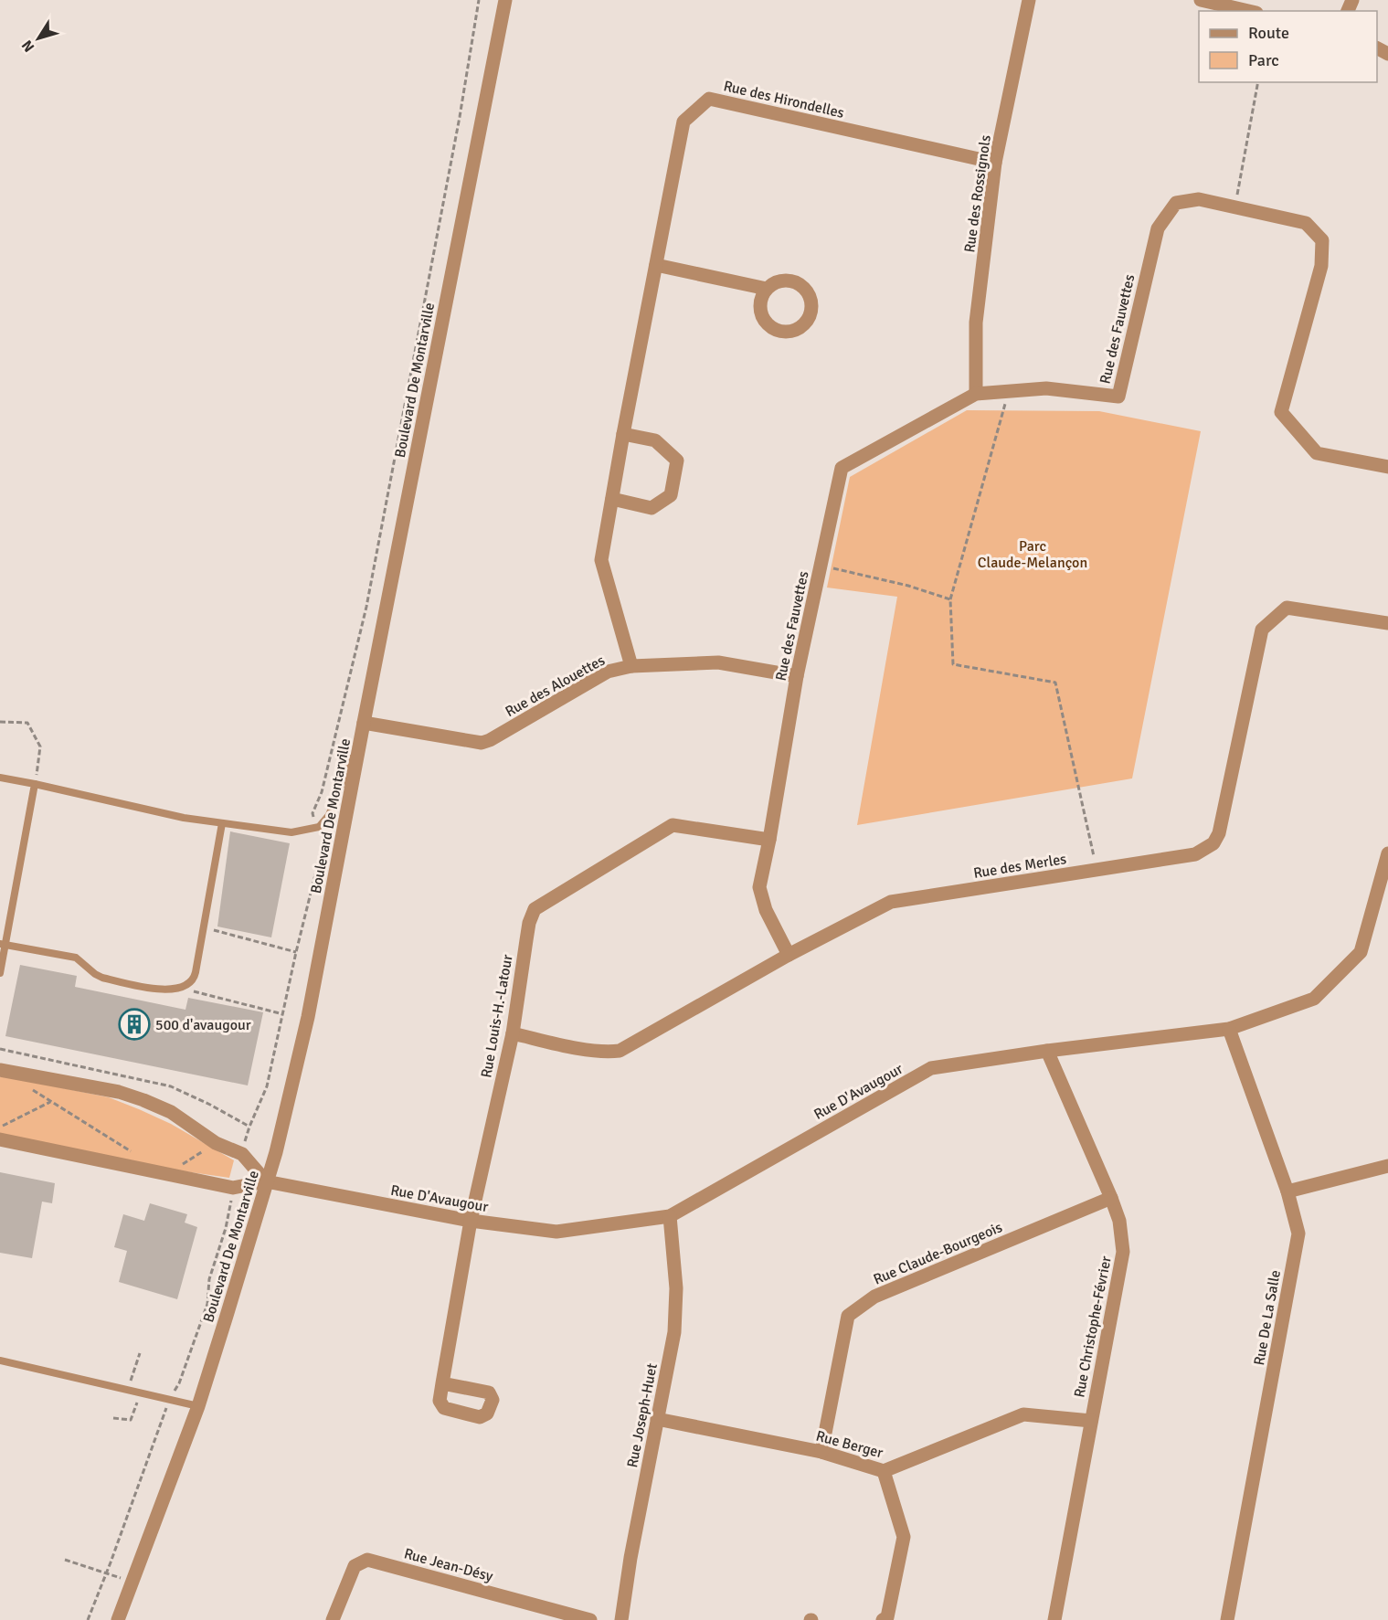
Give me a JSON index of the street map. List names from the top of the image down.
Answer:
{
  "streets": {
    "street": [
      "Rue des Hirondelles",
      "Rue des Rossignols",
      "Rue des Fauvettes",
      "Boulevard De Montarville",
      "Rue des Alouettes",
      "Rue des Merles",
      "Rue Louis-H.-Latour",
      "Rue D'Avaugour",
      "Rue Claude-Bourgeois",
      "Rue De La Salle",
      "Rue Christophe-Février",
      "Rue Joseph-Huet",
      "Rue Berger",
      "Rue Jean-Désy"
    ]
  },
  "crossings": [
    ["Rue des Hirondelles", "Rue des Rossignols"],
    ["Rue des Hirondelles", "Rue des Alouettes"],
    ["Rue des Rossignols", "Rue des Fauvettes"],
    ["Rue des Fauvettes", "Rue des Alouettes"],
    ["Rue des Fauvettes", "Rue des Merles"],
    ["Rue des Fauvettes", "Rue Louis-H.-Latour"],
    ["Boulevard De Montarville", "Rue des Alouettes"],
    ["Boulevard De Montarville", "Rue D'Avaugour"],
    ["Rue des Merles", "Rue Louis-H.-Latour"],
    ["Rue Louis-H.-Latour", "Rue D'Avaugour"],
    ["Rue D'Avaugour", "Rue De La Salle"],
    ["Rue D'Avaugour", "Rue Christophe-Février"],
    ["Rue D'Avaugour", "Rue Joseph-Huet"],
    ["Rue Claude-Bourgeois", "Rue Christophe-Février"],
    ["Rue Claude-Bourgeois", "Rue Berger"],
    ["Rue Christophe-Février", "Rue Berger"],
    ["Rue Joseph-Huet", "Rue Berger"]
  ],
  "parks": ["Parc Claude-Melançon"],
  "places": {
    "building": ["500 d'avaugour"]
  },
  "legend": ["Route", "Parc"],
  "north": "bottom left"
}
